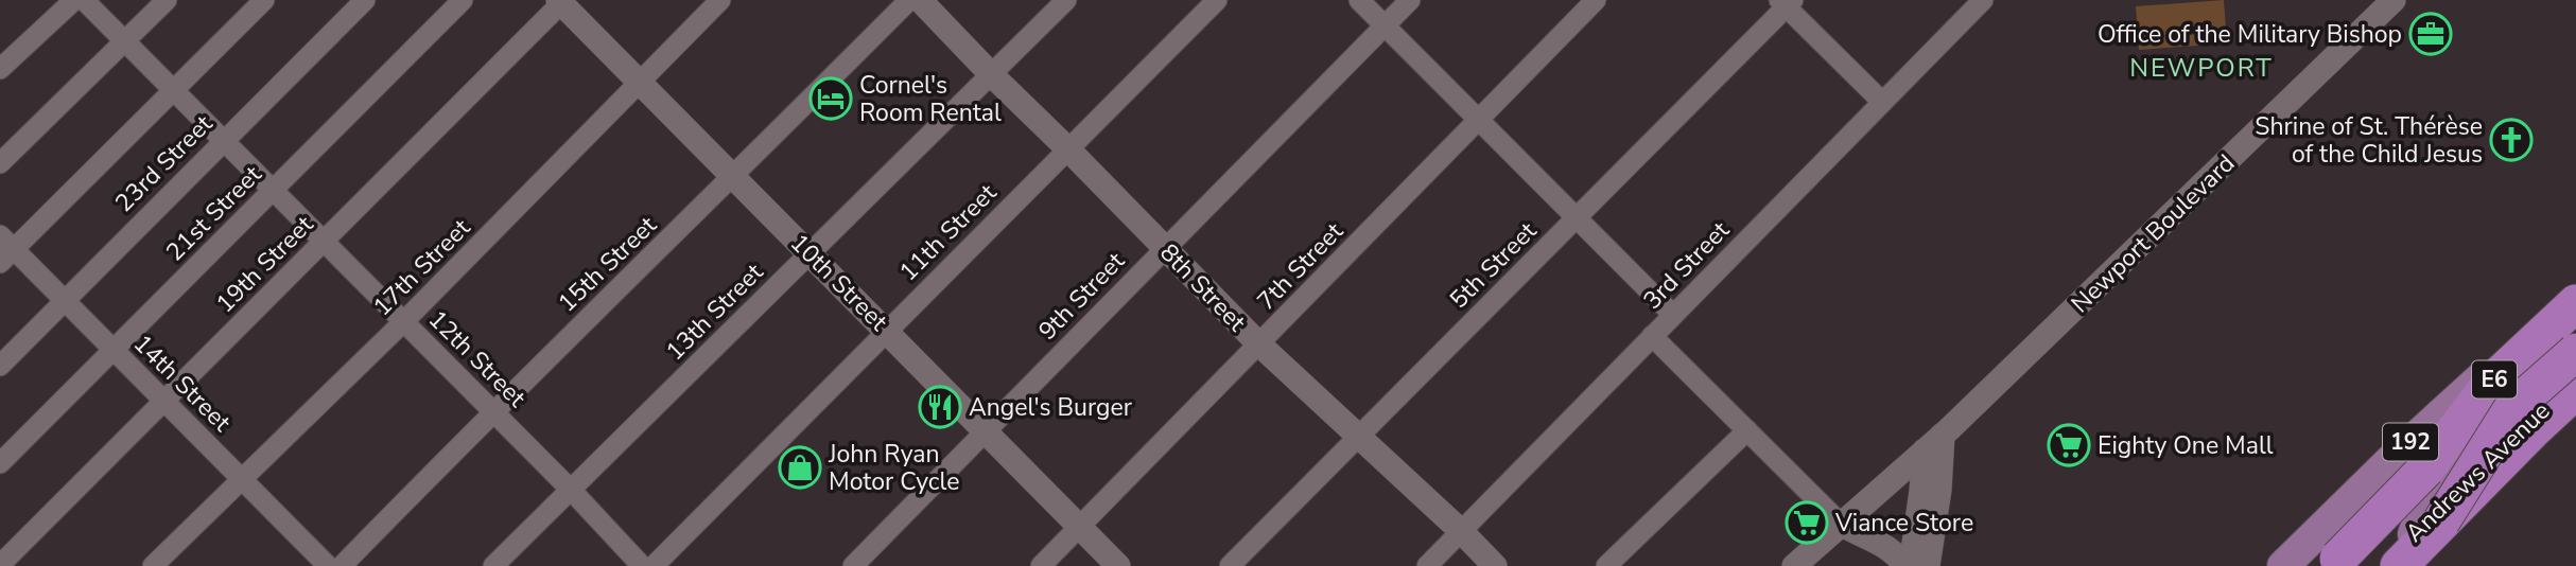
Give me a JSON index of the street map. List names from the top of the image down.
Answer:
{
  "streets": {
    "highway": ["E6"],
    "main road": ["192"],
    "street": [
      "23rd Street",
      "21st Street",
      "11th Street",
      "Newport Boulevard",
      "19th Street",
      "15th Street",
      "5th Street",
      "3rd Street",
      "7th Street",
      "17th Street",
      "10th Street",
      "8th Street",
      "9th Street",
      "13th Street",
      "12th Street",
      "14th Street"
    ]
  },
  "crossings": [
    ["23rd Street", "12th Street"],
    ["23rd Street", "14th Street"],
    ["21st Street", "12th Street"],
    ["21st Street", "14th Street"],
    ["11th Street", "10th Street"],
    ["11th Street", "8th Street"],
    ["19th Street", "10th Street"],
    ["19th Street", "12th Street"],
    ["19th Street", "14th Street"],
    ["15th Street", "10th Street"],
    ["15th Street", "12th Street"],
    ["5th Street", "8th Street"],
    ["3rd Street", "8th Street"],
    ["7th Street", "10th Street"],
    ["7th Street", "8th Street"],
    ["17th Street", "10th Street"],
    ["17th Street", "12th Street"],
    ["17th Street", "14th Street"],
    ["10th Street", "9th Street"],
    ["10th Street", "13th Street"],
    ["8th Street", "9th Street"],
    ["8th Street", "13th Street"],
    ["13th Street", "12th Street"]
  ],
  "districts": ["NEWPORT"],
  "places": {
    "office": ["Office of the Military Bishop"],
    "hotel": ["Cornel's Room Rental"],
    "church": ["Shrine of St. Thérèse of the Child Jesus"],
    "restaurant": ["Angel's Burger"],
    "supermarket": ["Eighty One Mall", "Viance Store"],
    "shop": ["John Ryan Motor Cycle"]
  }
}
